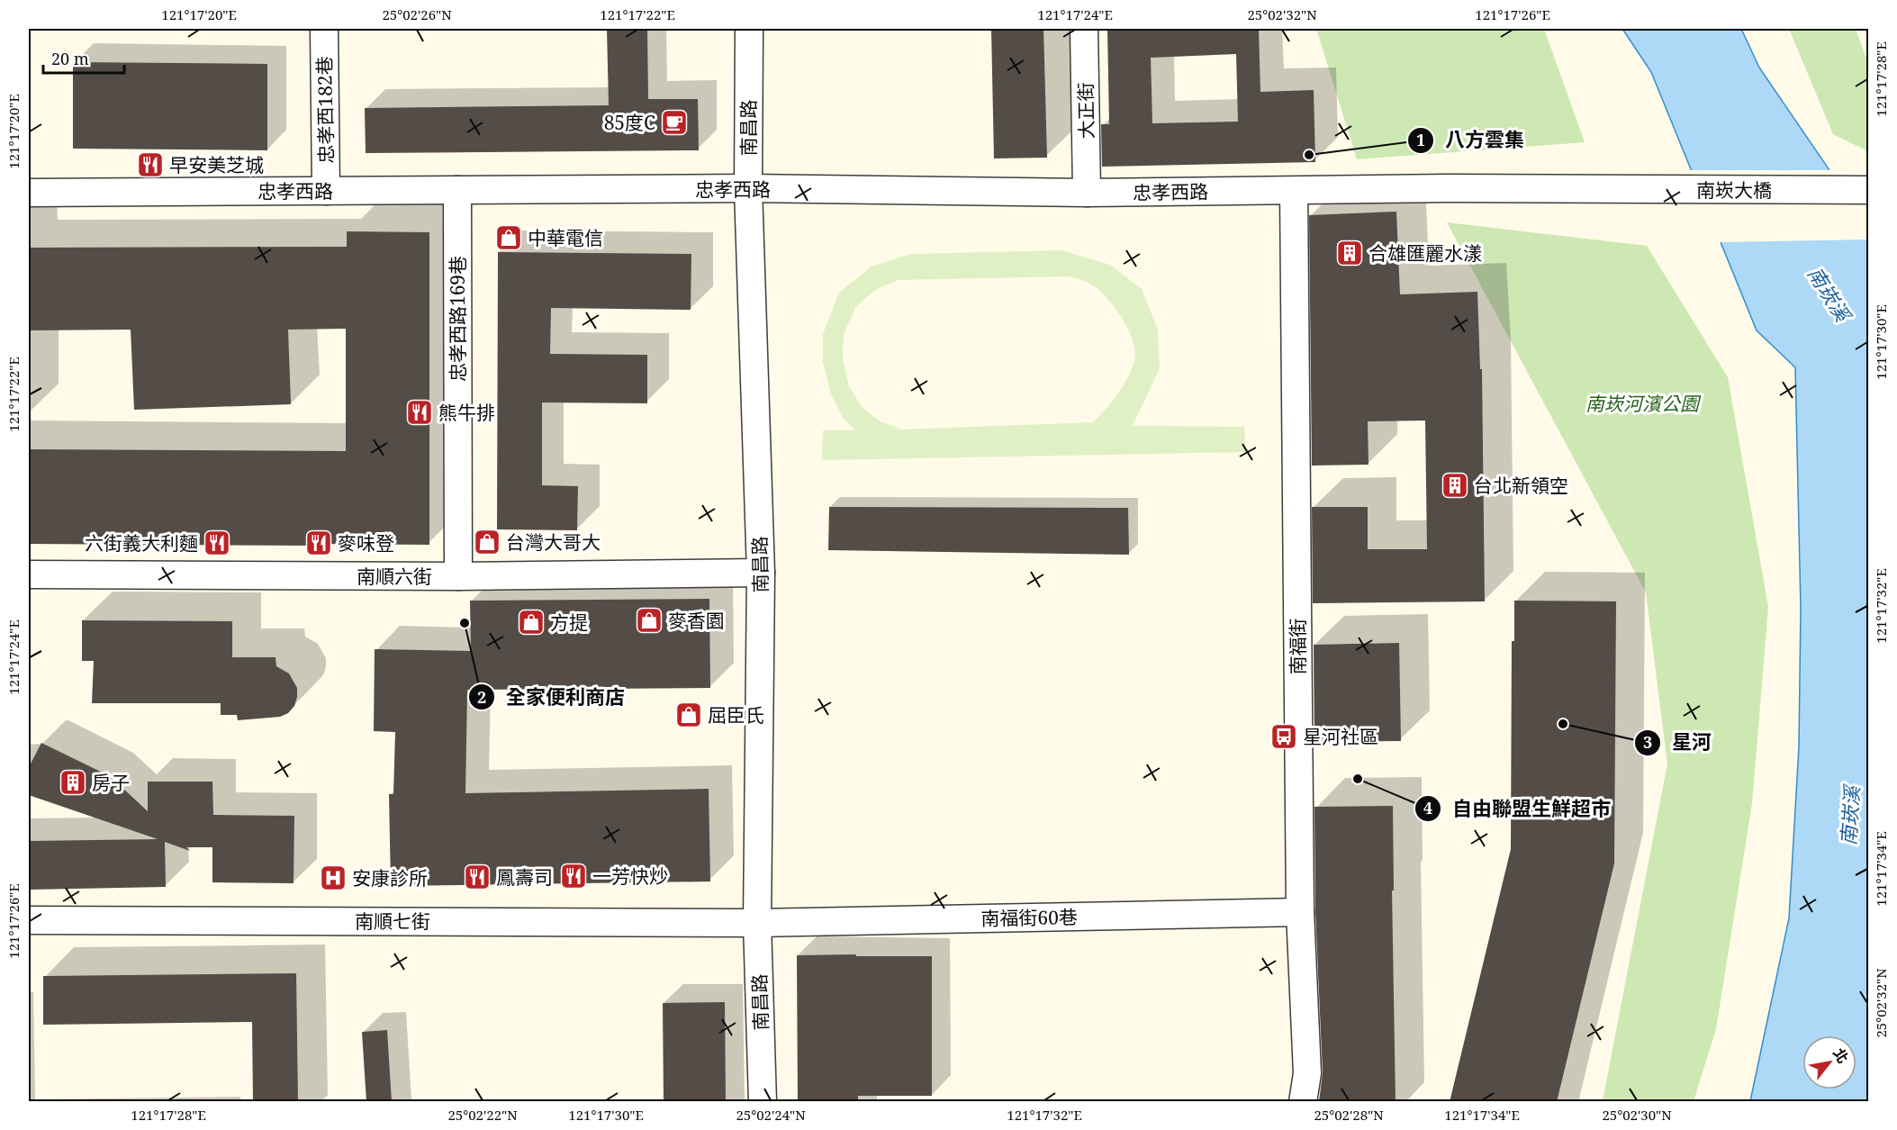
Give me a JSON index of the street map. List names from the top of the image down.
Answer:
{
  "streets": {
    "street": [
      "忠孝西182巷",
      "大正街",
      "南昌路",
      "忠孝西路",
      "南崁大橋",
      "忠孝西路169巷",
      "南順六街",
      "南福街",
      "南福街60巷",
      "南順七街"
    ]
  },
  "crossings": [
    ["忠孝西182巷", "忠孝西路"],
    ["大正街", "忠孝西路"],
    ["南昌路", "忠孝西路"],
    ["南昌路", "南順六街"],
    ["南昌路", "南福街60巷"],
    ["南昌路", "南順七街"],
    ["忠孝西路", "南崁大橋"],
    ["忠孝西路", "忠孝西路169巷"],
    ["忠孝西路", "南福街"],
    ["忠孝西路169巷", "南順六街"],
    ["南福街", "南福街60巷"],
    ["南福街60巷", "南順七街"]
  ],
  "water": ["南崁溪"],
  "parks": ["南崁河濱公園"],
  "places": {
    "cafe": ["85度C"],
    "other": [
      "八方雲集",
      "全家便利商店",
      "星河",
      "自由聯盟生鮮超市"
    ],
    "restaurant": [
      "早安美芝城",
      "熊牛排",
      "六街義大利麵",
      "麥味登",
      "一芳快炒",
      "鳳壽司"
    ],
    "shop": [
      "中華電信",
      "台灣大哥大",
      "麥香園",
      "方提",
      "屈臣氏"
    ],
    "building": ["合雄匯麗水漾", "台北新領空", "房子"],
    "bus stop": ["星河社區"],
    "hospital": ["安康診所"]
  },
  "scale_bar": "20 m",
  "north": "top right",
  "coordinates": [
    "121°17'20\"E",
    "25°02'26\"N",
    "121°17'22\"E",
    "121°17'24\"E",
    "25°02'32\"N",
    "121°17'26\"E",
    "121°17'28\"E",
    "121°17'30\"E",
    "121°17'32\"E",
    "121°17'34\"E",
    "25°02'22\"N",
    "25°02'24\"N",
    "25°02'28\"N",
    "25°02'30\"N"
  ]
}
